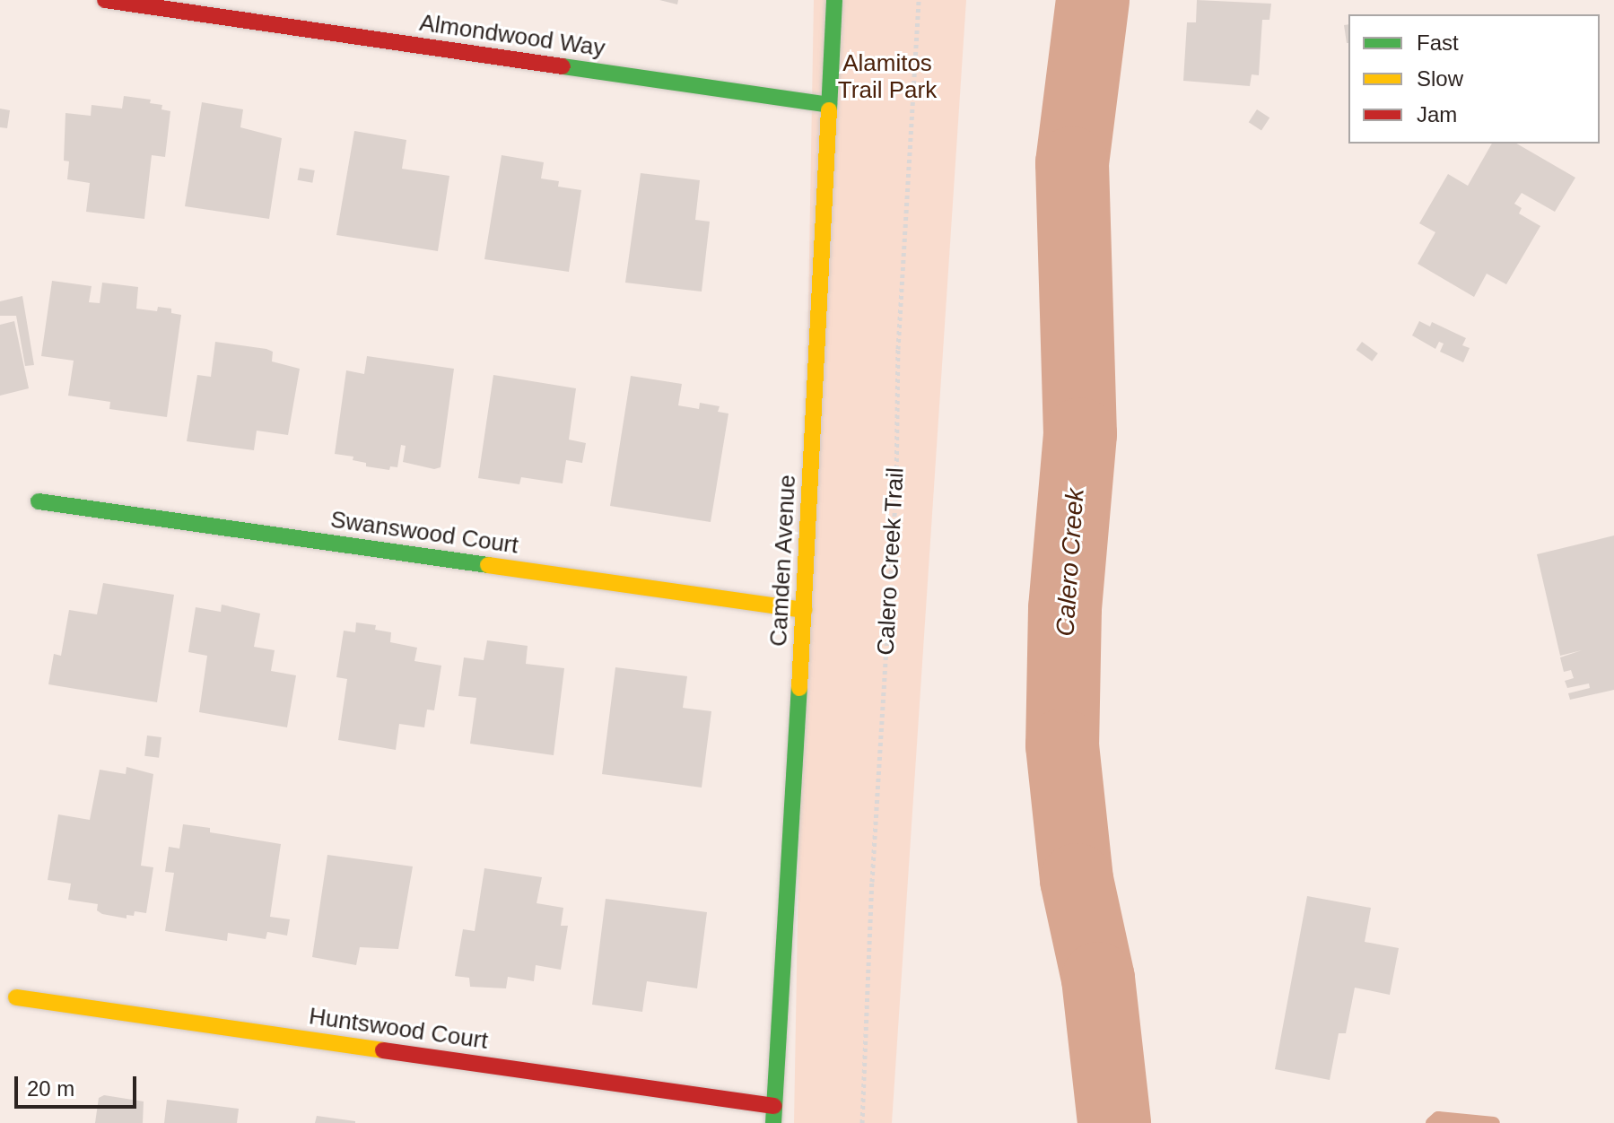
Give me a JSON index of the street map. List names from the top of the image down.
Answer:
{
  "streets": {
    "street": [
      "Almondwood Way",
      "Swanswood Court",
      "Camden Avenue",
      "Huntswood Court"
    ],
    "path": ["Calero Creek Trail"]
  },
  "crossings": [
    ["Almondwood Way", "Camden Avenue"],
    ["Swanswood Court", "Camden Avenue"],
    ["Camden Avenue", "Huntswood Court"]
  ],
  "water": ["Calero Creek"],
  "parks": ["Alamitos Trail Park"],
  "legend": ["Fast", "Slow", "Jam"],
  "scale_bar": "20 m"
}
